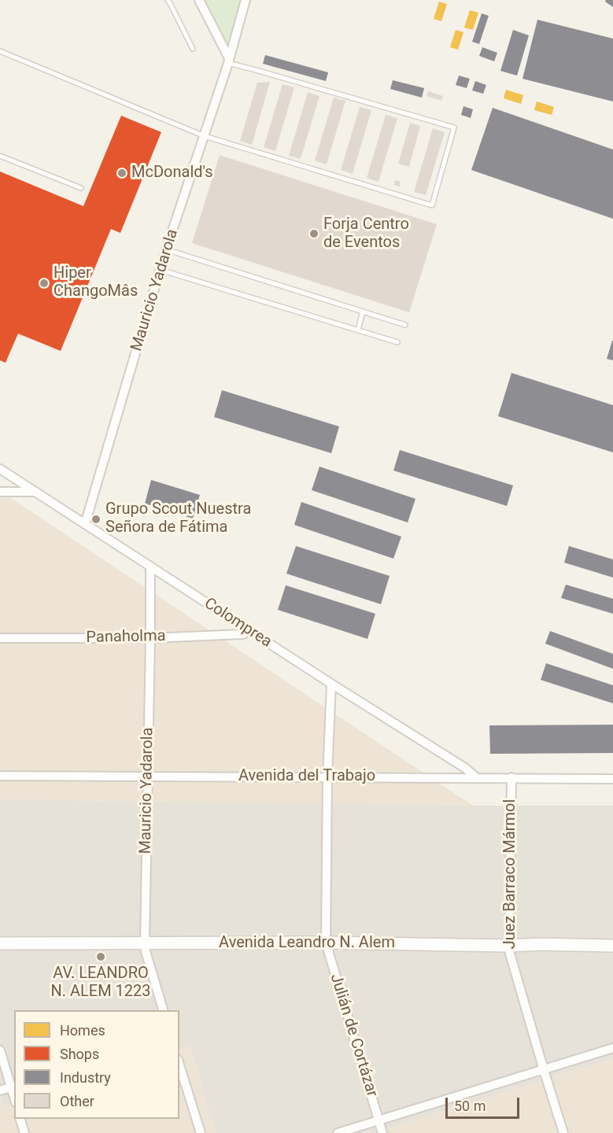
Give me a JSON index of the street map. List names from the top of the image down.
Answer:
{
  "streets": {
    "main road": ["Avenida Leandro N. Alem"],
    "street": [
      "Mauricio Yadarola",
      "Colomprea",
      "Panaholma",
      "Avenida del Trabajo",
      "Juez Barraco Mármol",
      "Julián de Cortázar"
    ]
  },
  "crossings": [
    ["Mauricio Yadarola", "Colomprea"],
    ["Mauricio Yadarola", "Panaholma"],
    ["Mauricio Yadarola", "Avenida del Trabajo"],
    ["Mauricio Yadarola", "Avenida Leandro N. Alem"],
    ["Colomprea", "Panaholma"],
    ["Colomprea", "Avenida del Trabajo"],
    ["Colomprea", "Julián de Cortázar"],
    ["Avenida del Trabajo", "Juez Barraco Mármol"],
    ["Avenida del Trabajo", "Julián de Cortázar"],
    ["Juez Barraco Mármol", "Avenida Leandro N. Alem"],
    ["Avenida Leandro N. Alem", "Julián de Cortázar"]
  ],
  "places": [
    "McDonald's",
    "Forja Centro de Eventos",
    "Hiper ChangoMâs",
    "Grupo Scout Nuestra Señora de Fátima",
    "AV. LEANDRO N. ALEM 1223"
  ],
  "legend": [
    "Homes",
    "Shops",
    "Industry",
    "Other"
  ],
  "scale_bar": "50 m"
}
